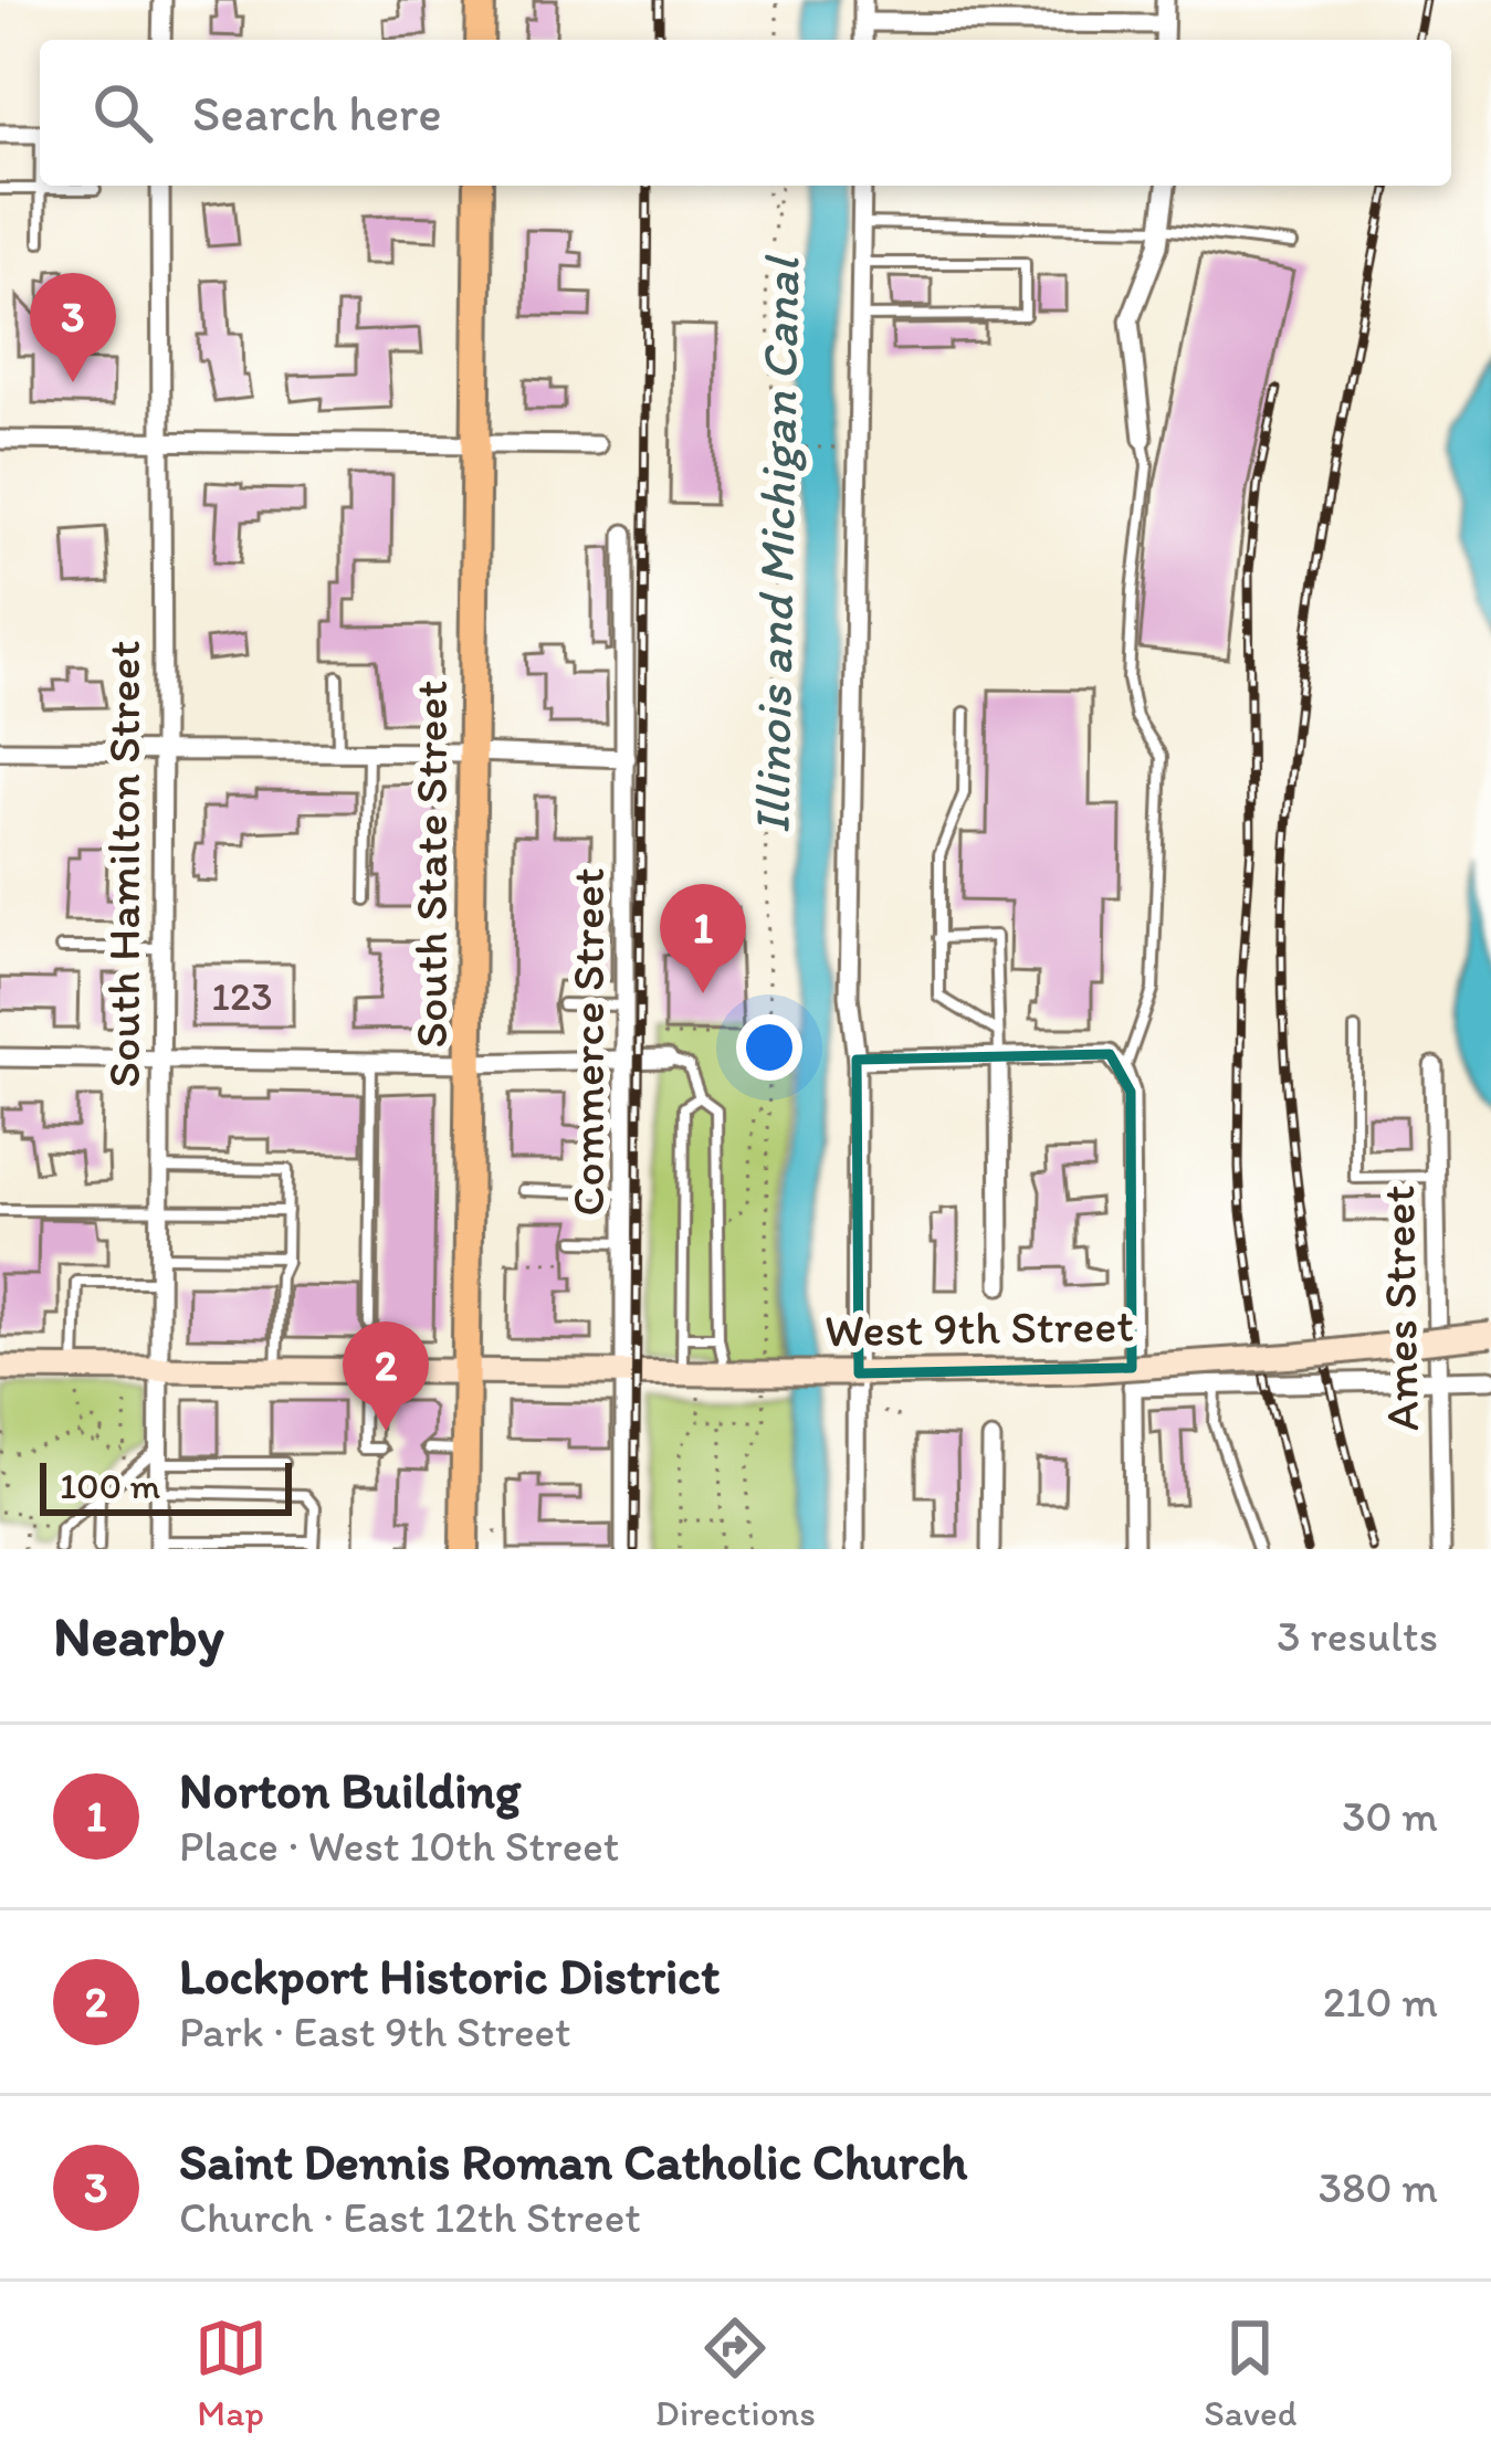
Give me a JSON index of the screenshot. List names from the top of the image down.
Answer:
{
  "streets": {
    "main road": ["South State Street", "West 9th Street"],
    "street": ["South Hamilton Street", "Commerce Street", "Ames Street"]
  },
  "crossings": [
    ["South Hamilton Street", "West 9th Street"],
    ["South State Street", "West 9th Street"],
    ["Commerce Street", "West 9th Street"],
    ["Ames Street", "West 9th Street"]
  ],
  "water": ["Illinois and Michigan Canal"],
  "house_numbers": ["123"],
  "scale_bar": "100 m",
  "page": {
    "search": "Search here",
    "pins": ["3", "1", "2"],
    "scale": "100 m",
    "heading": ["Nearby", "3 results"],
    "list": [
      {
        "mark": "1",
        "name": "Norton Building",
        "note": "Place · West 10th Street",
        "value": "30 m"
      },
      {
        "mark": "2",
        "name": "Lockport Historic District",
        "note": "Park · East 9th Street",
        "value": "210 m"
      },
      {
        "mark": "3",
        "name": "Saint Dennis Roman Catholic Church",
        "note": "Church · East 12th Street",
        "value": "380 m"
      }
    ],
    "nav": ["Map", "Directions", "Saved"]
  }
}
